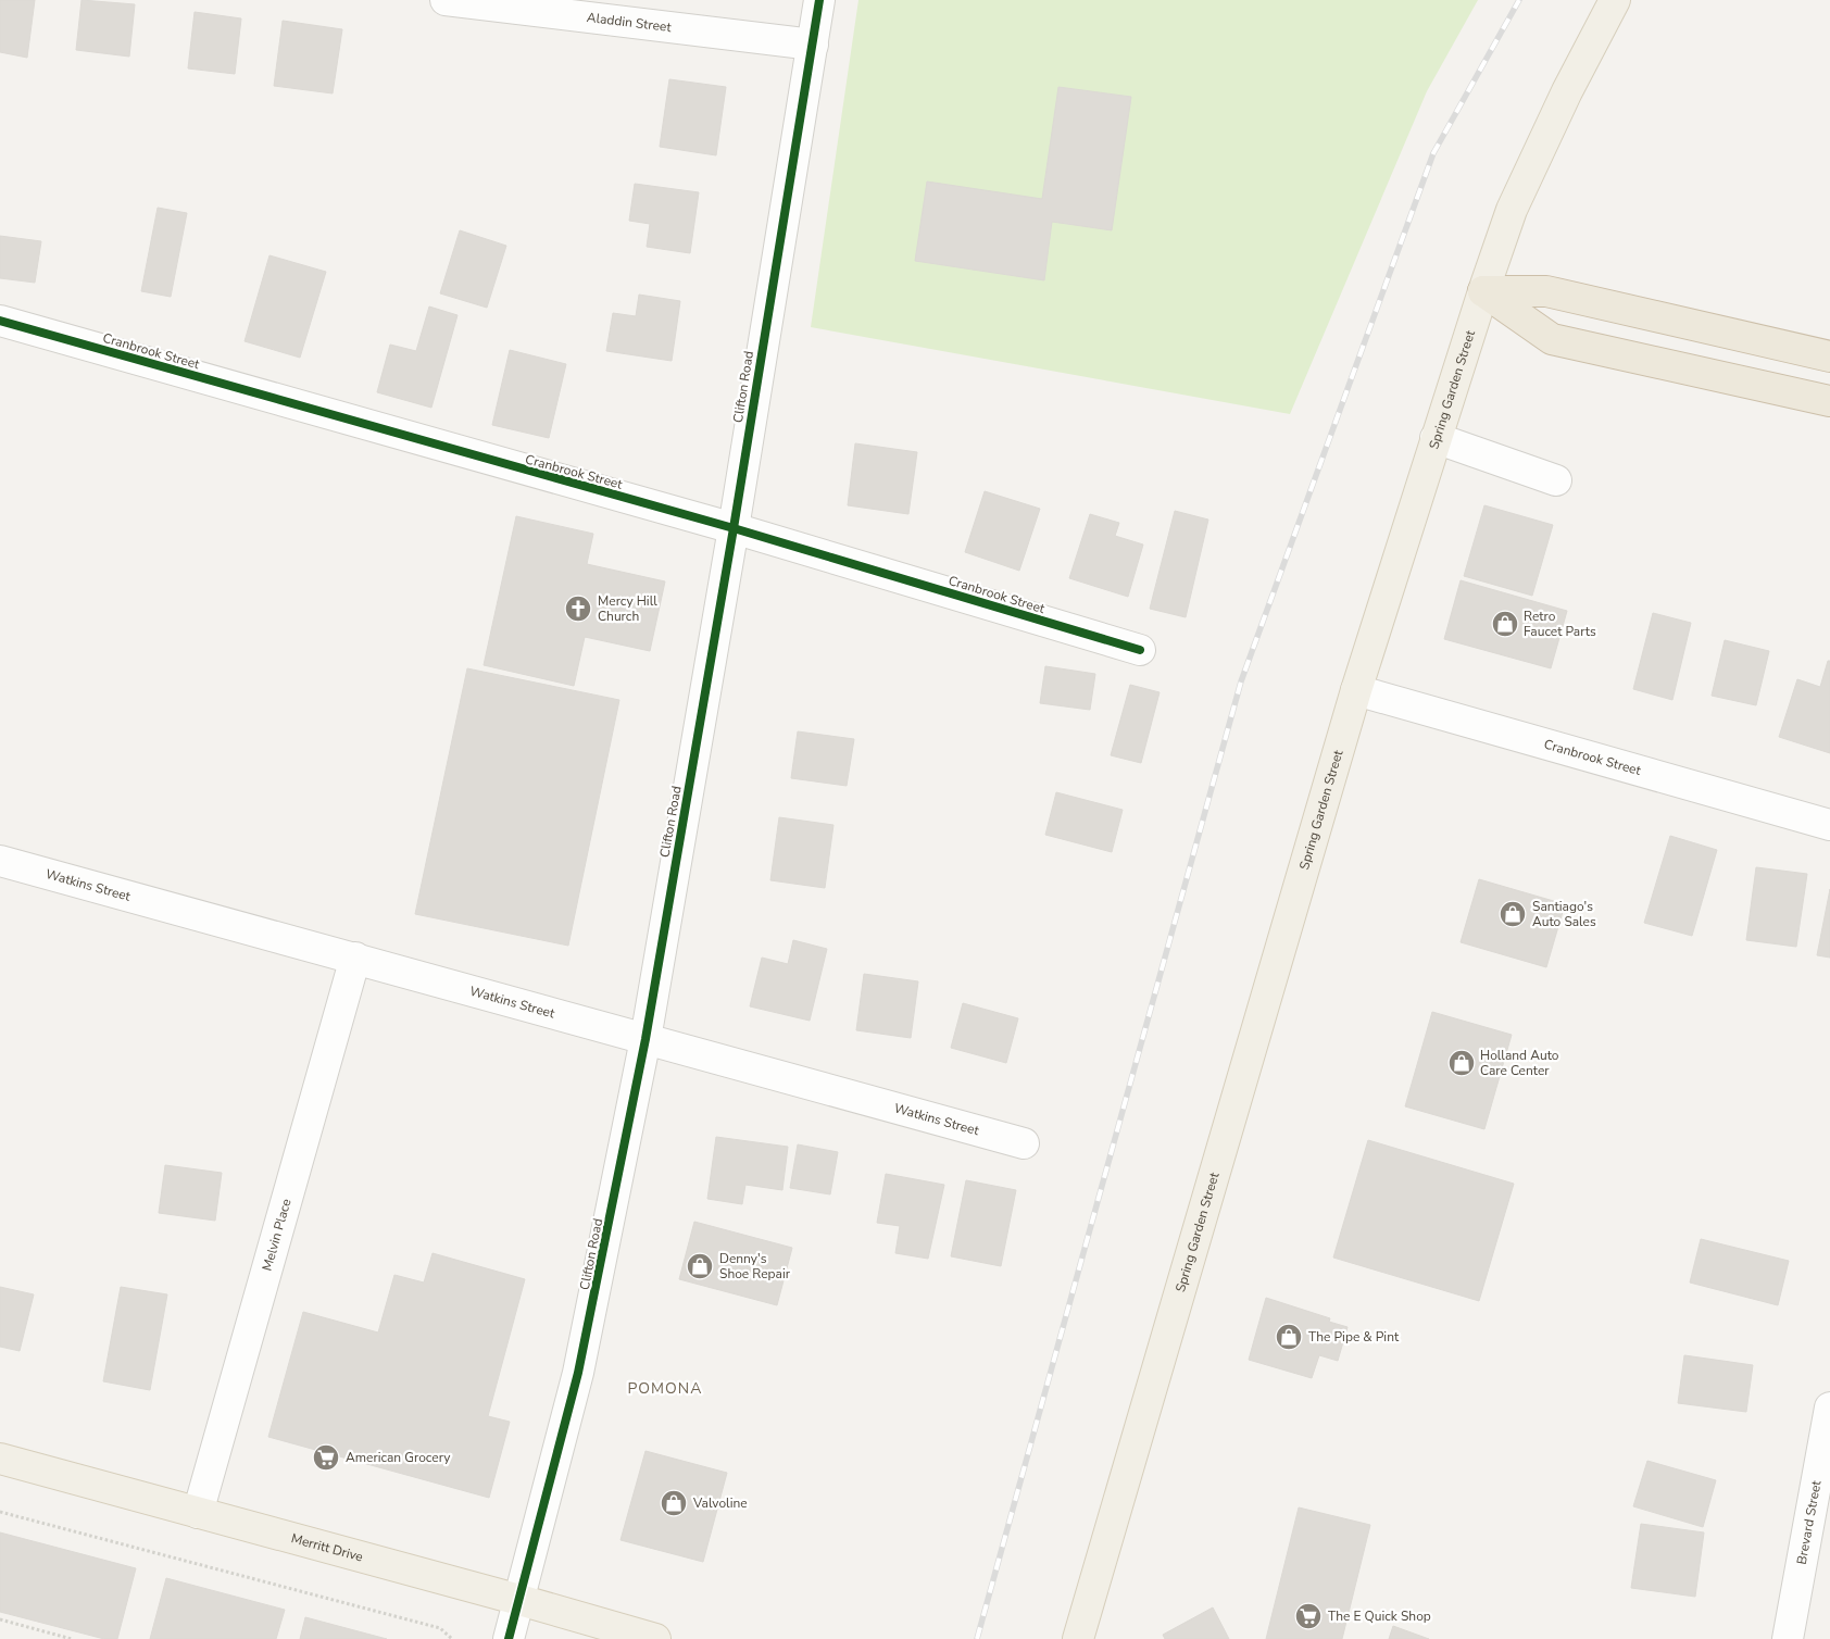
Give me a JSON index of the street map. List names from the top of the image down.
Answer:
{
  "streets": {
    "main road": ["Spring Garden Street", "Merritt Drive"],
    "street": [
      "Aladdin Street",
      "Cranbrook Street",
      "Clifton Road",
      "Watkins Street",
      "Melvin Place",
      "Brevard Street"
    ]
  },
  "crossings": [
    ["Aladdin Street", "Clifton Road"],
    ["Cranbrook Street", "Clifton Road"],
    ["Cranbrook Street", "Spring Garden Street"],
    ["Clifton Road", "Watkins Street"],
    ["Clifton Road", "Merritt Drive"],
    ["Watkins Street", "Melvin Place"],
    ["Melvin Place", "Merritt Drive"]
  ],
  "districts": ["POMONA"],
  "places": {
    "church": ["Mercy Hill Church"],
    "shop": [
      "Retro Faucet Parts",
      "Santiago's Auto Sales",
      "Holland Auto Care Center",
      "Denny's Shoe Repair",
      "The Pipe & Pint",
      "Valvoline"
    ],
    "supermarket": ["American Grocery", "The E Quick Shop"]
  }
}
